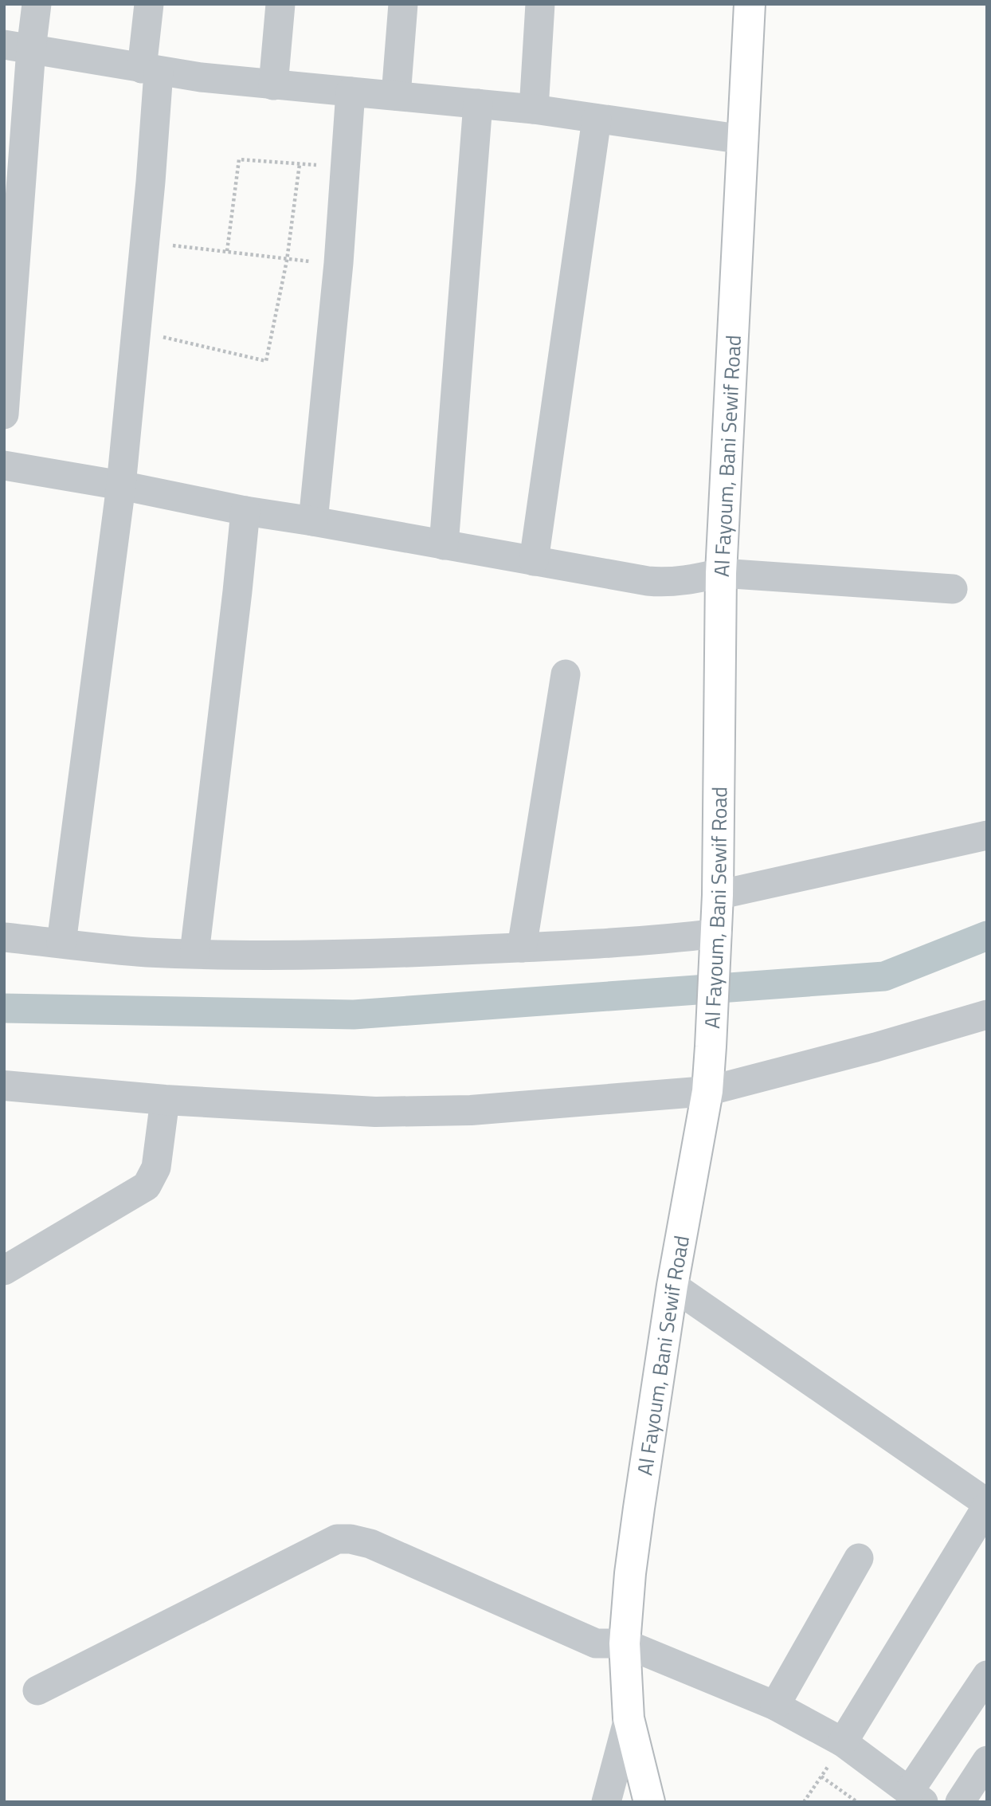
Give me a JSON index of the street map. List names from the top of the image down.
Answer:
{
  "streets": {
    "highway": ["Al Fayoum, Bani Sewif Road"]
  }
}
